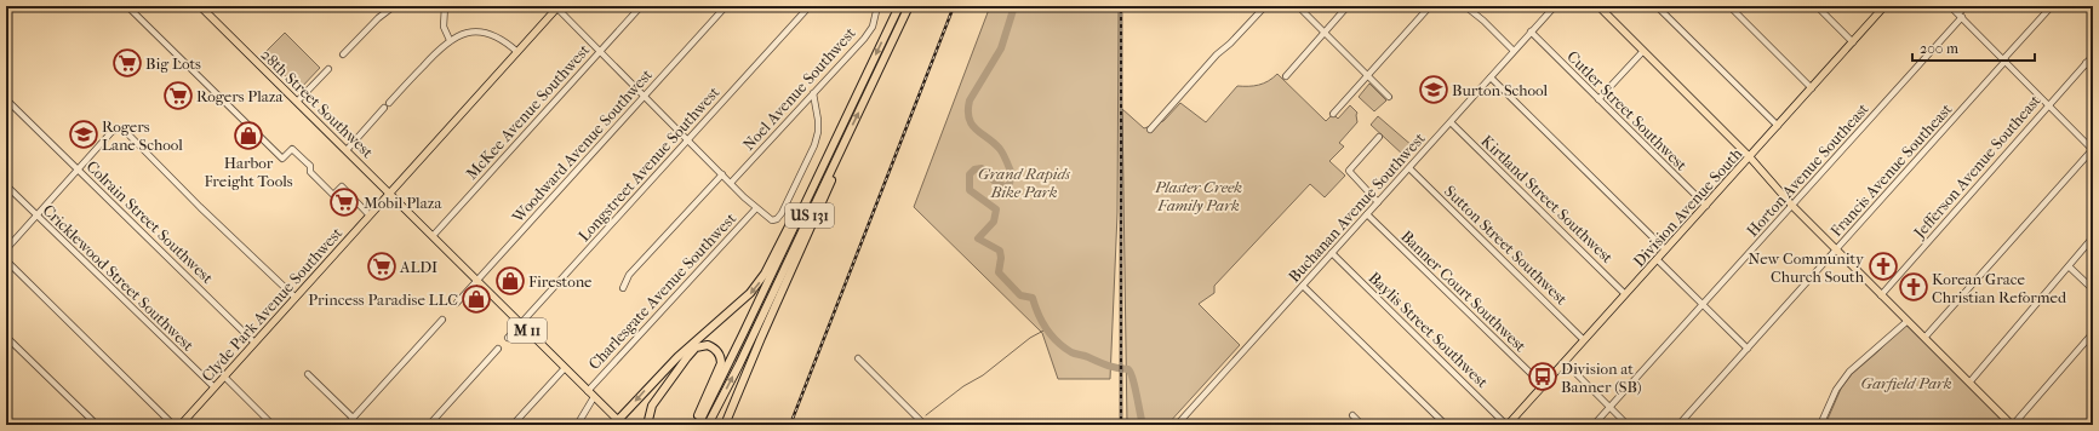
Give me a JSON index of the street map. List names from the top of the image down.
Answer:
{
  "streets": {
    "highway": ["US 131"],
    "main road": [
      "28th Street Southwest",
      "Division Avenue South",
      "Clyde Park Avenue Southwest",
      "M 11"
    ],
    "street": [
      "Noel Avenue Southwest",
      "Cutler Street Southwest",
      "McKee Avenue Southwest",
      "Woodward Avenue Southwest",
      "Longstreet Avenue Southwest",
      "Jefferson Avenue Southeast",
      "Horton Avenue Southeast",
      "Francis Avenue Southeast",
      "Kirtland Street Southwest",
      "Buchanan Avenue Southwest",
      "Colrain Street Southwest",
      "Sutton Street Southwest",
      "Cricklewood Street Southwest",
      "Charlesgate Avenue Southwest",
      "Banner Court Southwest",
      "Baylis Street Southwest"
    ]
  },
  "crossings": [
    ["28th Street Southwest", "McKee Avenue Southwest"],
    ["28th Street Southwest", "Woodward Avenue Southwest"],
    ["28th Street Southwest", "Longstreet Avenue Southwest"],
    ["28th Street Southwest", "Charlesgate Avenue Southwest"],
    ["28th Street Southwest", "Clyde Park Avenue Southwest"],
    ["Cutler Street Southwest", "Buchanan Avenue Southwest"],
    ["Cutler Street Southwest", "Division Avenue South"],
    ["Kirtland Street Southwest", "Buchanan Avenue Southwest"],
    ["Kirtland Street Southwest", "Division Avenue South"],
    ["Buchanan Avenue Southwest", "Sutton Street Southwest"],
    ["Buchanan Avenue Southwest", "Banner Court Southwest"],
    ["Buchanan Avenue Southwest", "Baylis Street Southwest"],
    ["Division Avenue South", "Sutton Street Southwest"],
    ["Division Avenue South", "Banner Court Southwest"],
    ["Division Avenue South", "Baylis Street Southwest"],
    ["Colrain Street Southwest", "Clyde Park Avenue Southwest"],
    ["Cricklewood Street Southwest", "Clyde Park Avenue Southwest"]
  ],
  "parks": ["Grand Rapids Bike Park", "Plaster Creek Family Park", "Garfield Park"],
  "places": {
    "supermarket": [
      "Big Lots",
      "Rogers Plaza",
      "Mobil Plaza",
      "ALDI"
    ],
    "school or university": ["Burton School", "Rogers Lane School"],
    "shop": ["Harbor Freight Tools", "Firestone", "Princess Paradise LLC"],
    "church": ["New Community Church South", "Korean Grace Christian Reformed"],
    "bus stop": ["Division at Banner (SB)"]
  },
  "scale_bar": "200 m"
}
